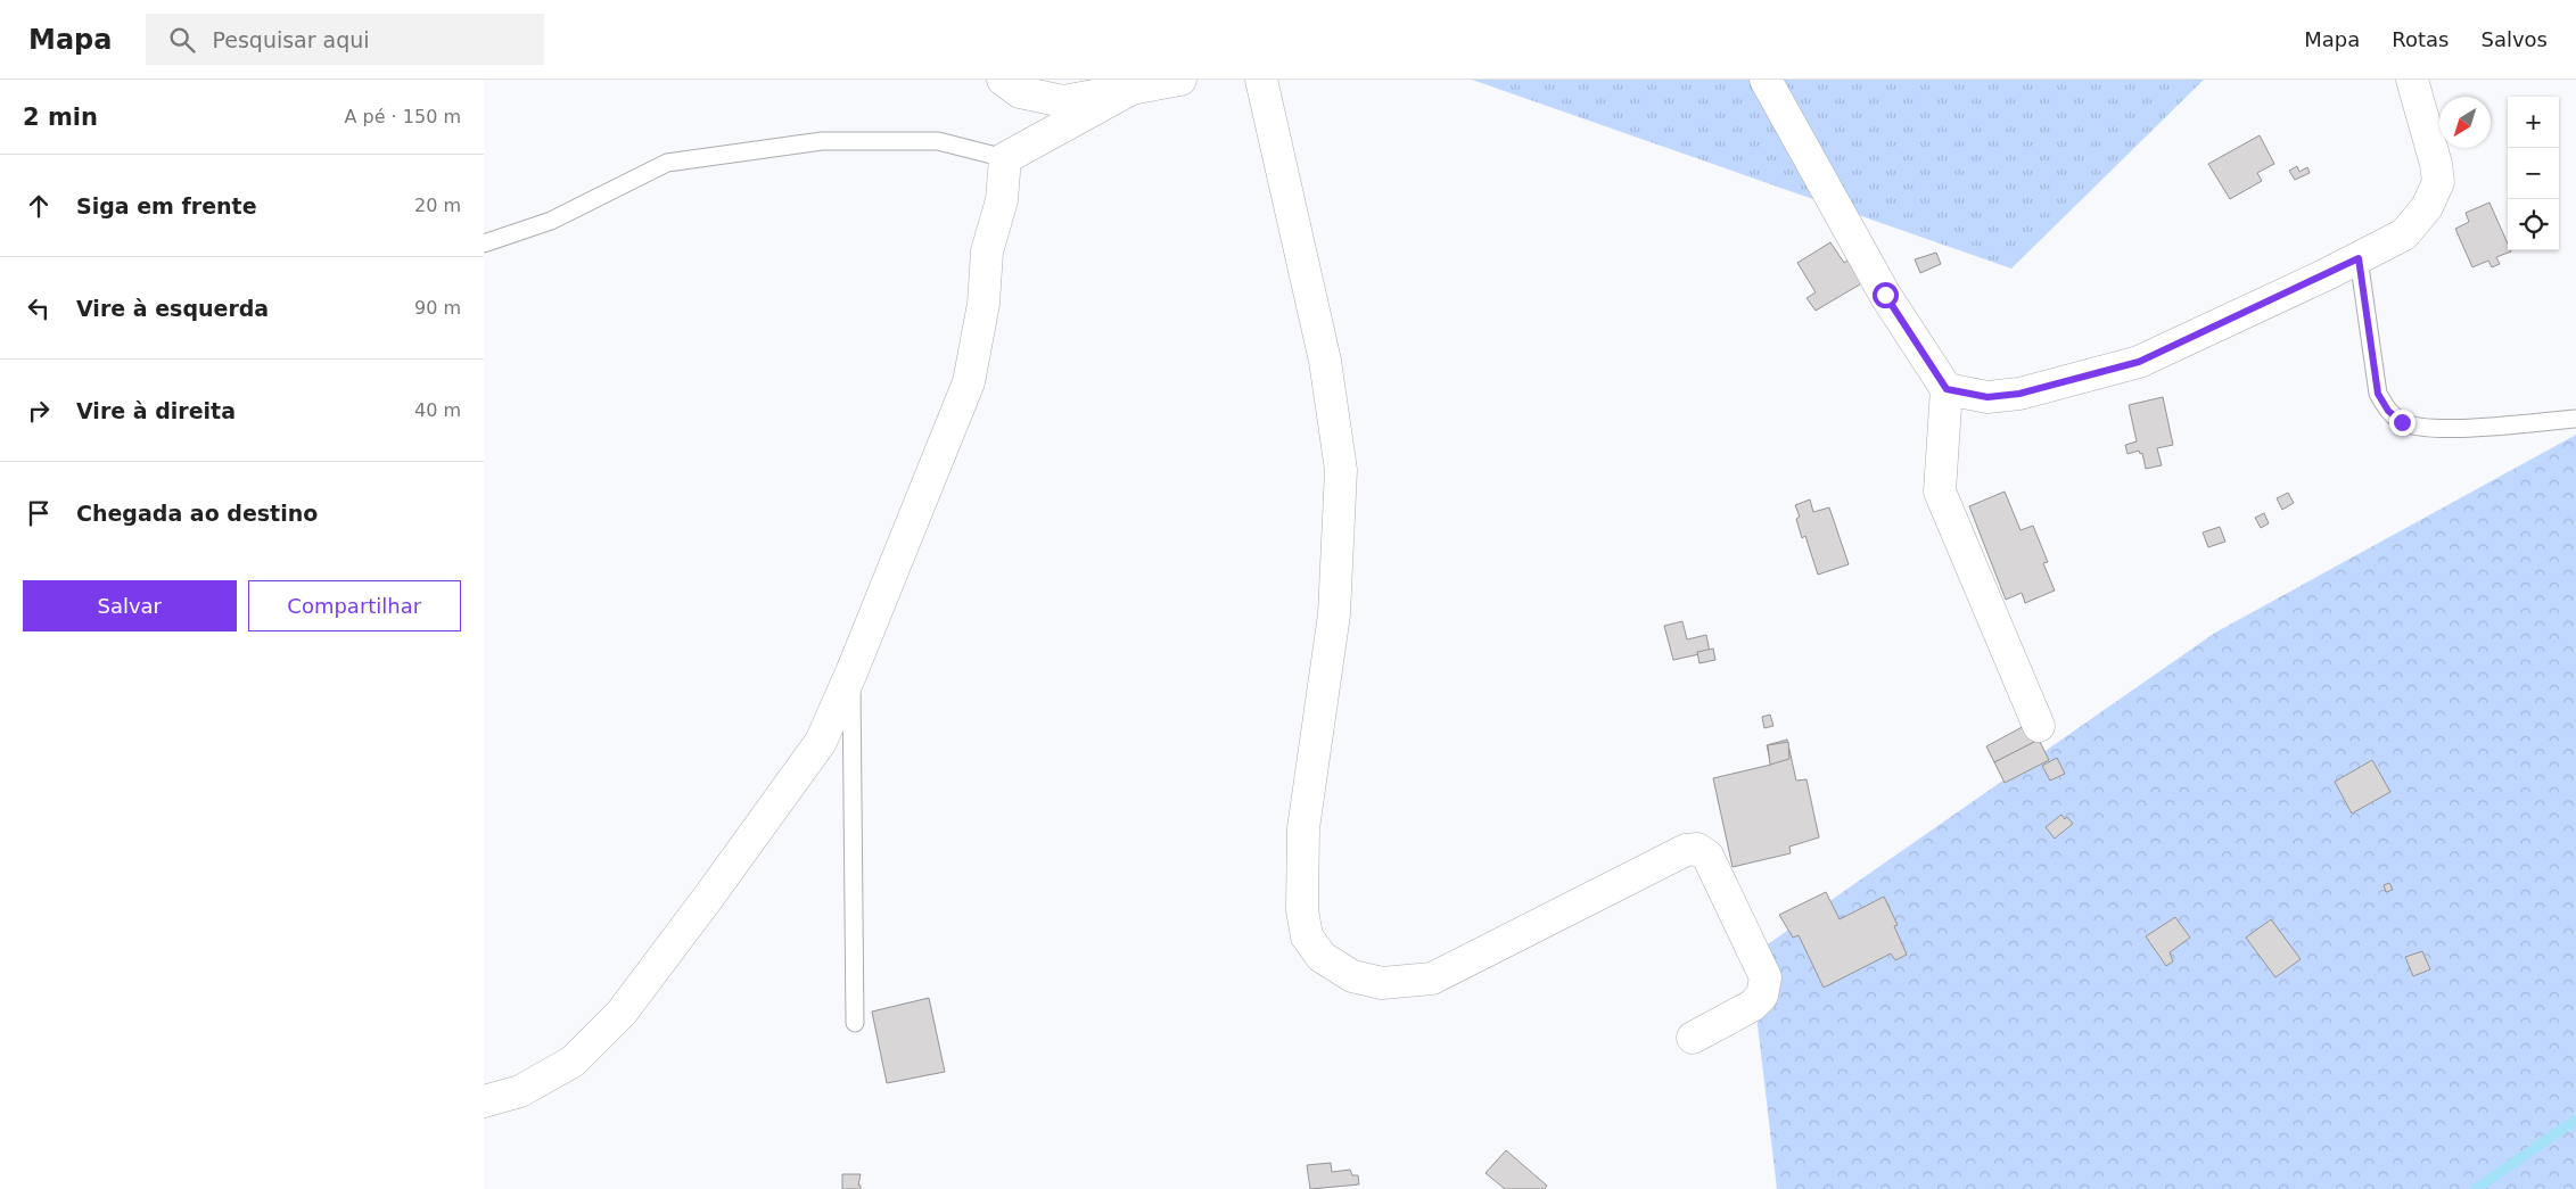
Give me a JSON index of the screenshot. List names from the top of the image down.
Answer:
{
  "north": "bottom left",
  "page": {
    "header": "Mapa",
    "search": "Pesquisar aqui",
    "nav": ["Mapa", "Rotas", "Salvos"],
    "heading": ["2 min", "A pé · 150 m"],
    "map_buttons": ["+", "−"],
    "list": [
      ["Siga em frente", "20 m"],
      ["Vire à esquerda", "90 m"],
      ["Vire à direita", "40 m"],
      "Chegada ao destino"
    ],
    "buttons": ["Salvar", "Compartilhar"]
  }
}
